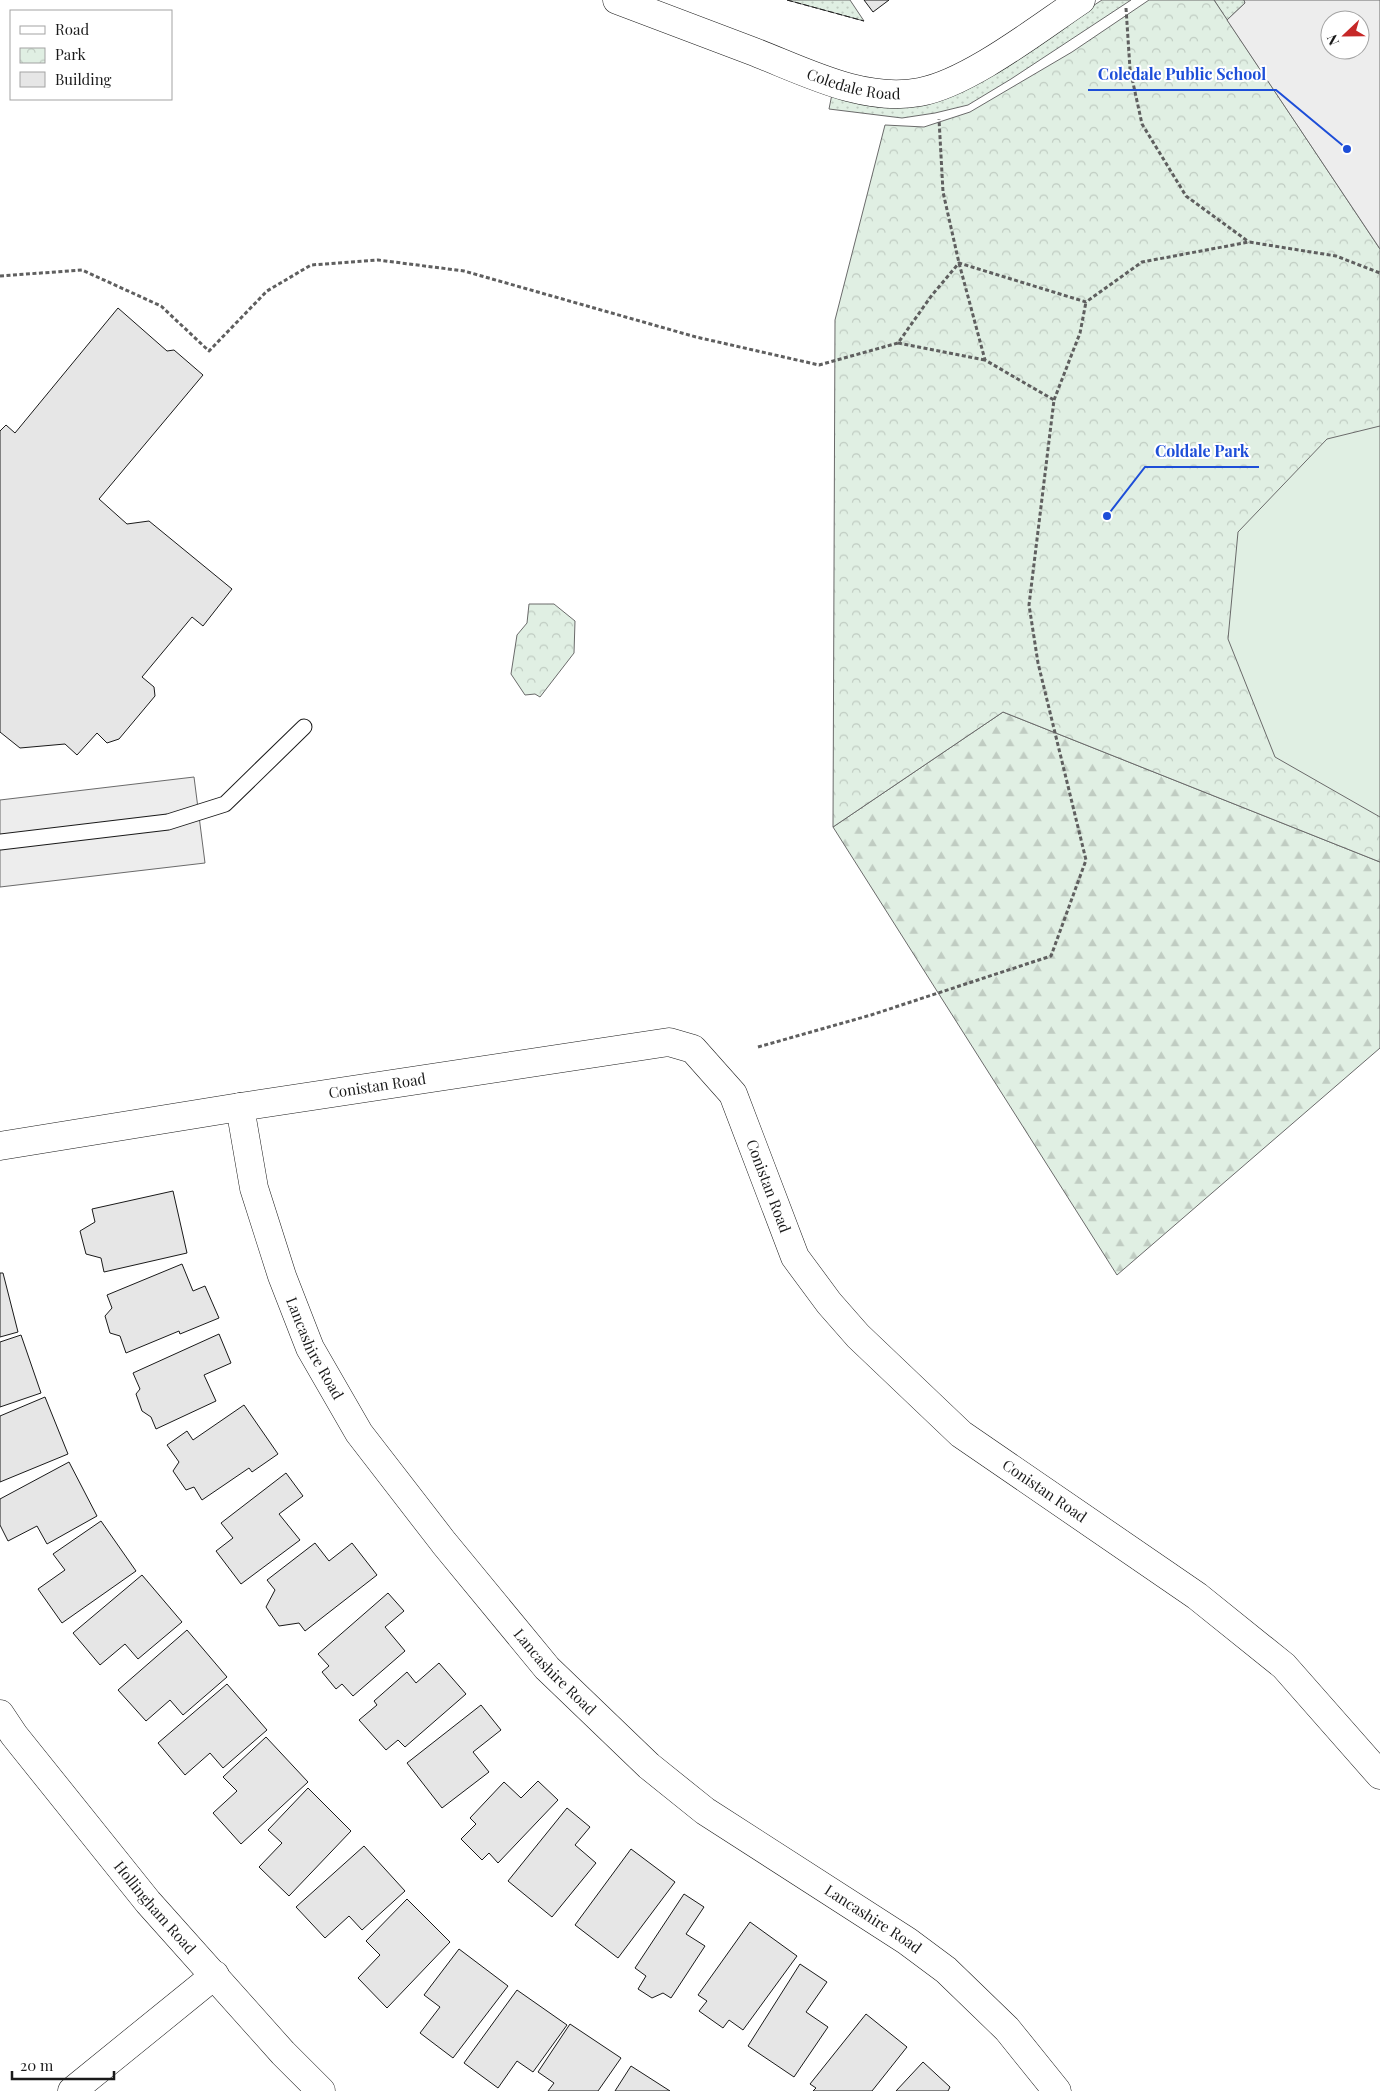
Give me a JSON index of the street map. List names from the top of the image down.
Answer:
{
  "streets": {
    "street": [
      "Coledale Road",
      "Conistan Road",
      "Lancashire Road",
      "Hollingham Road"
    ]
  },
  "crossings": [
    ["Conistan Road", "Lancashire Road"]
  ],
  "places": ["Coledale Public School", "Coldale Park"],
  "legend": ["Road", "Park", "Building"],
  "scale_bar": "20 m",
  "north": "left"
}
